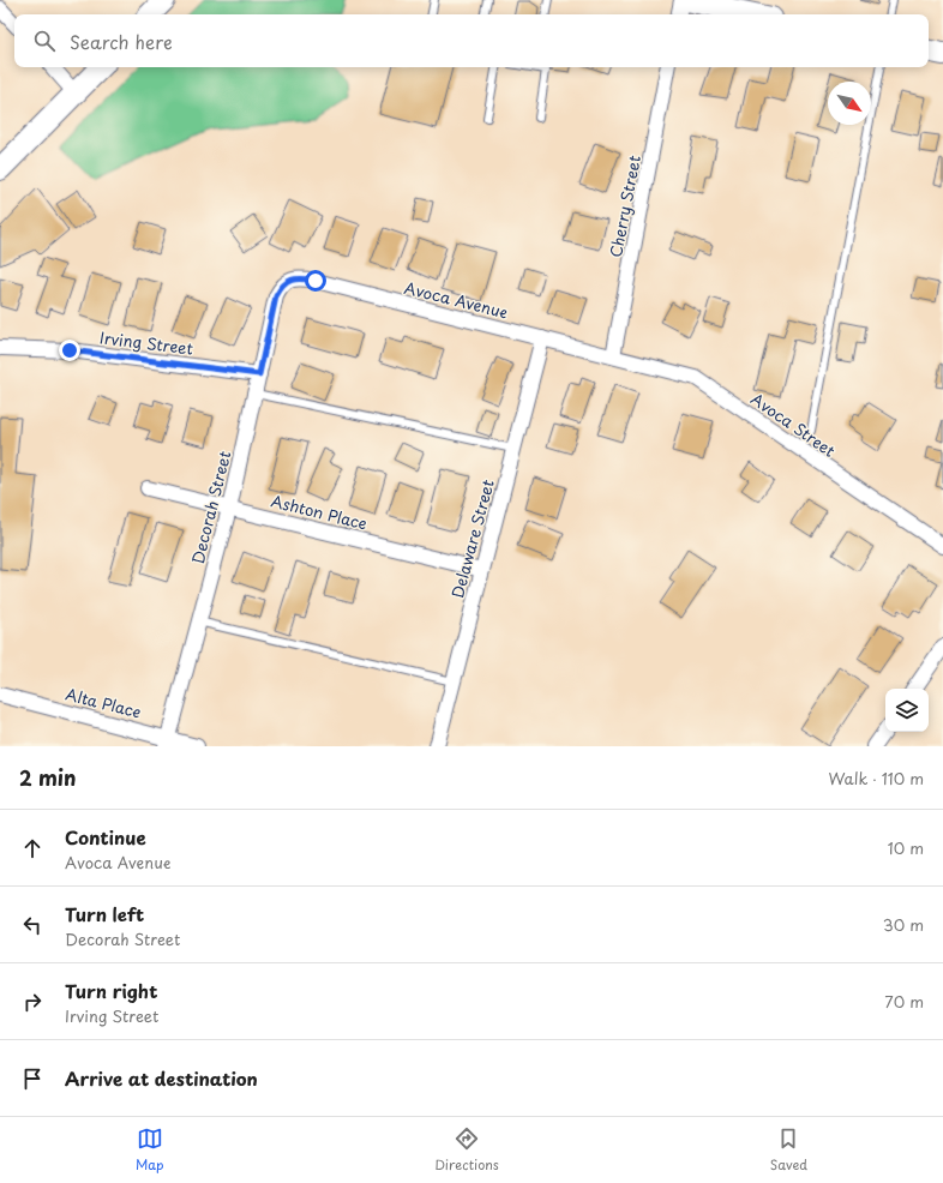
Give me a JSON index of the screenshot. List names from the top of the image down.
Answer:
{
  "streets": {
    "street": [
      "Cherry Street",
      "Avoca Avenue",
      "Irving Street",
      "Avoca Street",
      "Decorah Street",
      "Ashton Place",
      "Delaware Street",
      "Alta Place"
    ]
  },
  "crossings": [
    ["Cherry Street", "Avoca Avenue"],
    ["Cherry Street", "Avoca Street"],
    ["Avoca Avenue", "Avoca Street"],
    ["Avoca Avenue", "Decorah Street"],
    ["Avoca Avenue", "Delaware Street"],
    ["Irving Street", "Decorah Street"],
    ["Decorah Street", "Ashton Place"],
    ["Decorah Street", "Alta Place"],
    ["Ashton Place", "Delaware Street"]
  ],
  "north": "bottom right",
  "page": {
    "search": "Search here",
    "heading": ["2 min", "Walk · 110 m"],
    "list": [
      ["Continue", "Avoca Avenue", "10 m"],
      ["Turn left", "Decorah Street", "30 m"],
      ["Turn right", "Irving Street", "70 m"],
      "Arrive at destination"
    ],
    "nav": ["Map", "Directions", "Saved"]
  }
}
